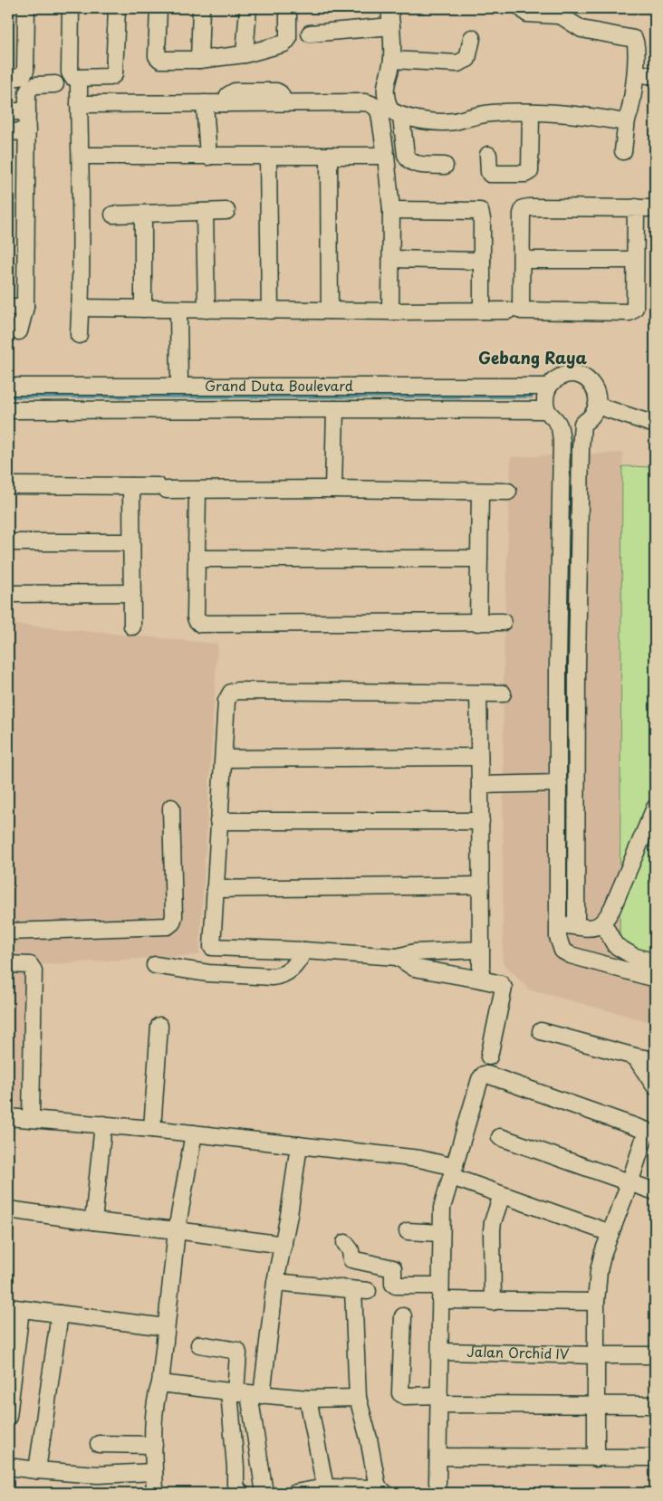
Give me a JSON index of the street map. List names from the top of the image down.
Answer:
{
  "streets": {
    "street": ["Grand Duta Boulevard", "Jalan Orchid IV"]
  },
  "districts": ["Gebang Raya"]
}
